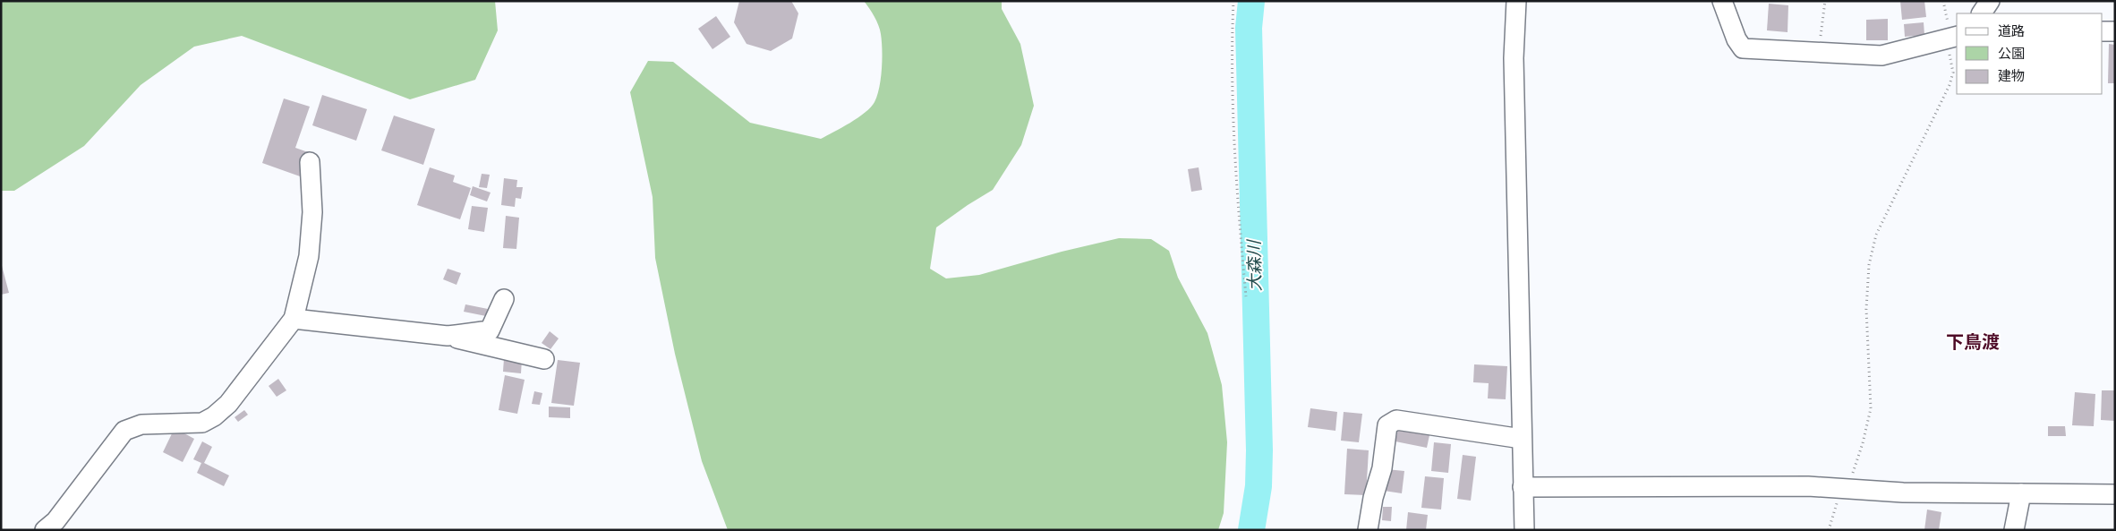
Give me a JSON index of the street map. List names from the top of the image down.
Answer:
{
  "districts": ["下鳥渡"],
  "water": ["大森川"],
  "legend": ["道路", "公園", "建物"]
}
